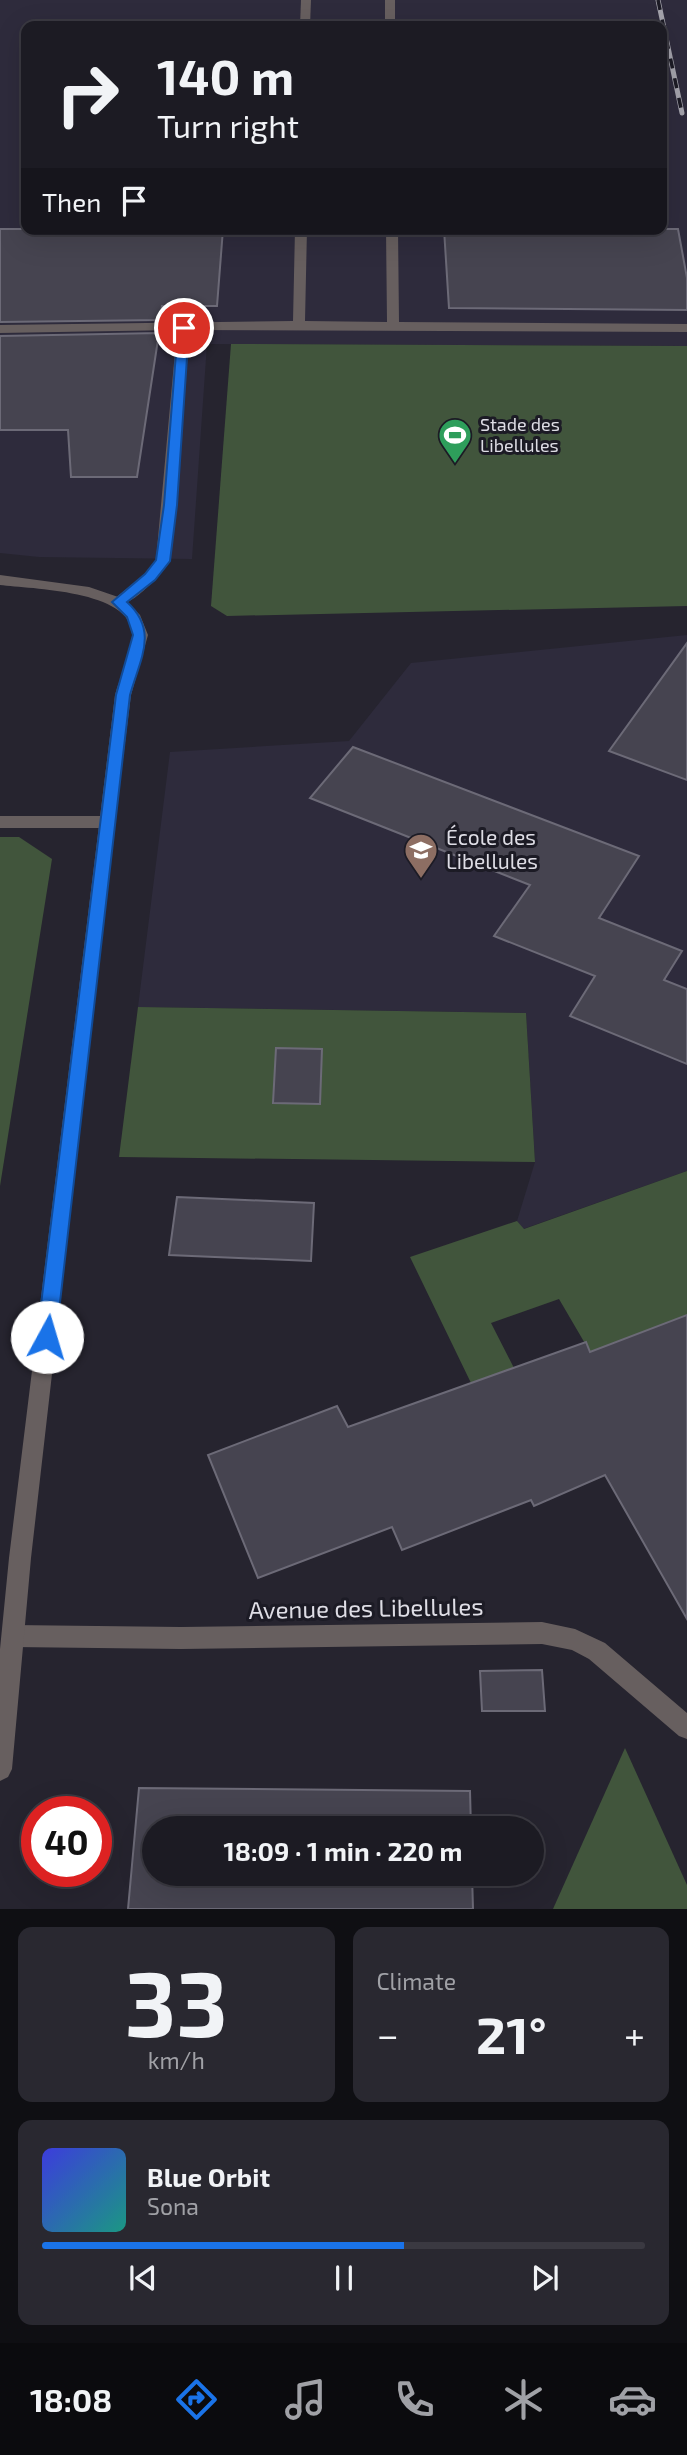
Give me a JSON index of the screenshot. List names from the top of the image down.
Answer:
{
  "streets": {
    "street": ["Avenue des Libellules"]
  },
  "places": {
    "sports": ["Stade des Libellules"],
    "school or university": ["École des Libellules"]
  },
  "page": {
    "turn": ["140 m", "Turn right"],
    "then": "Then",
    "limit": "40",
    "trip": "18:09 · 1 min · 220 m",
    "tile": [
      ["33", "km/h"],
      "Climate"
    ],
    "heat": ["−", "21°", "+"],
    "song": ["Blue Orbit", "Sona"],
    "tabs": "18:08"
  }
}
